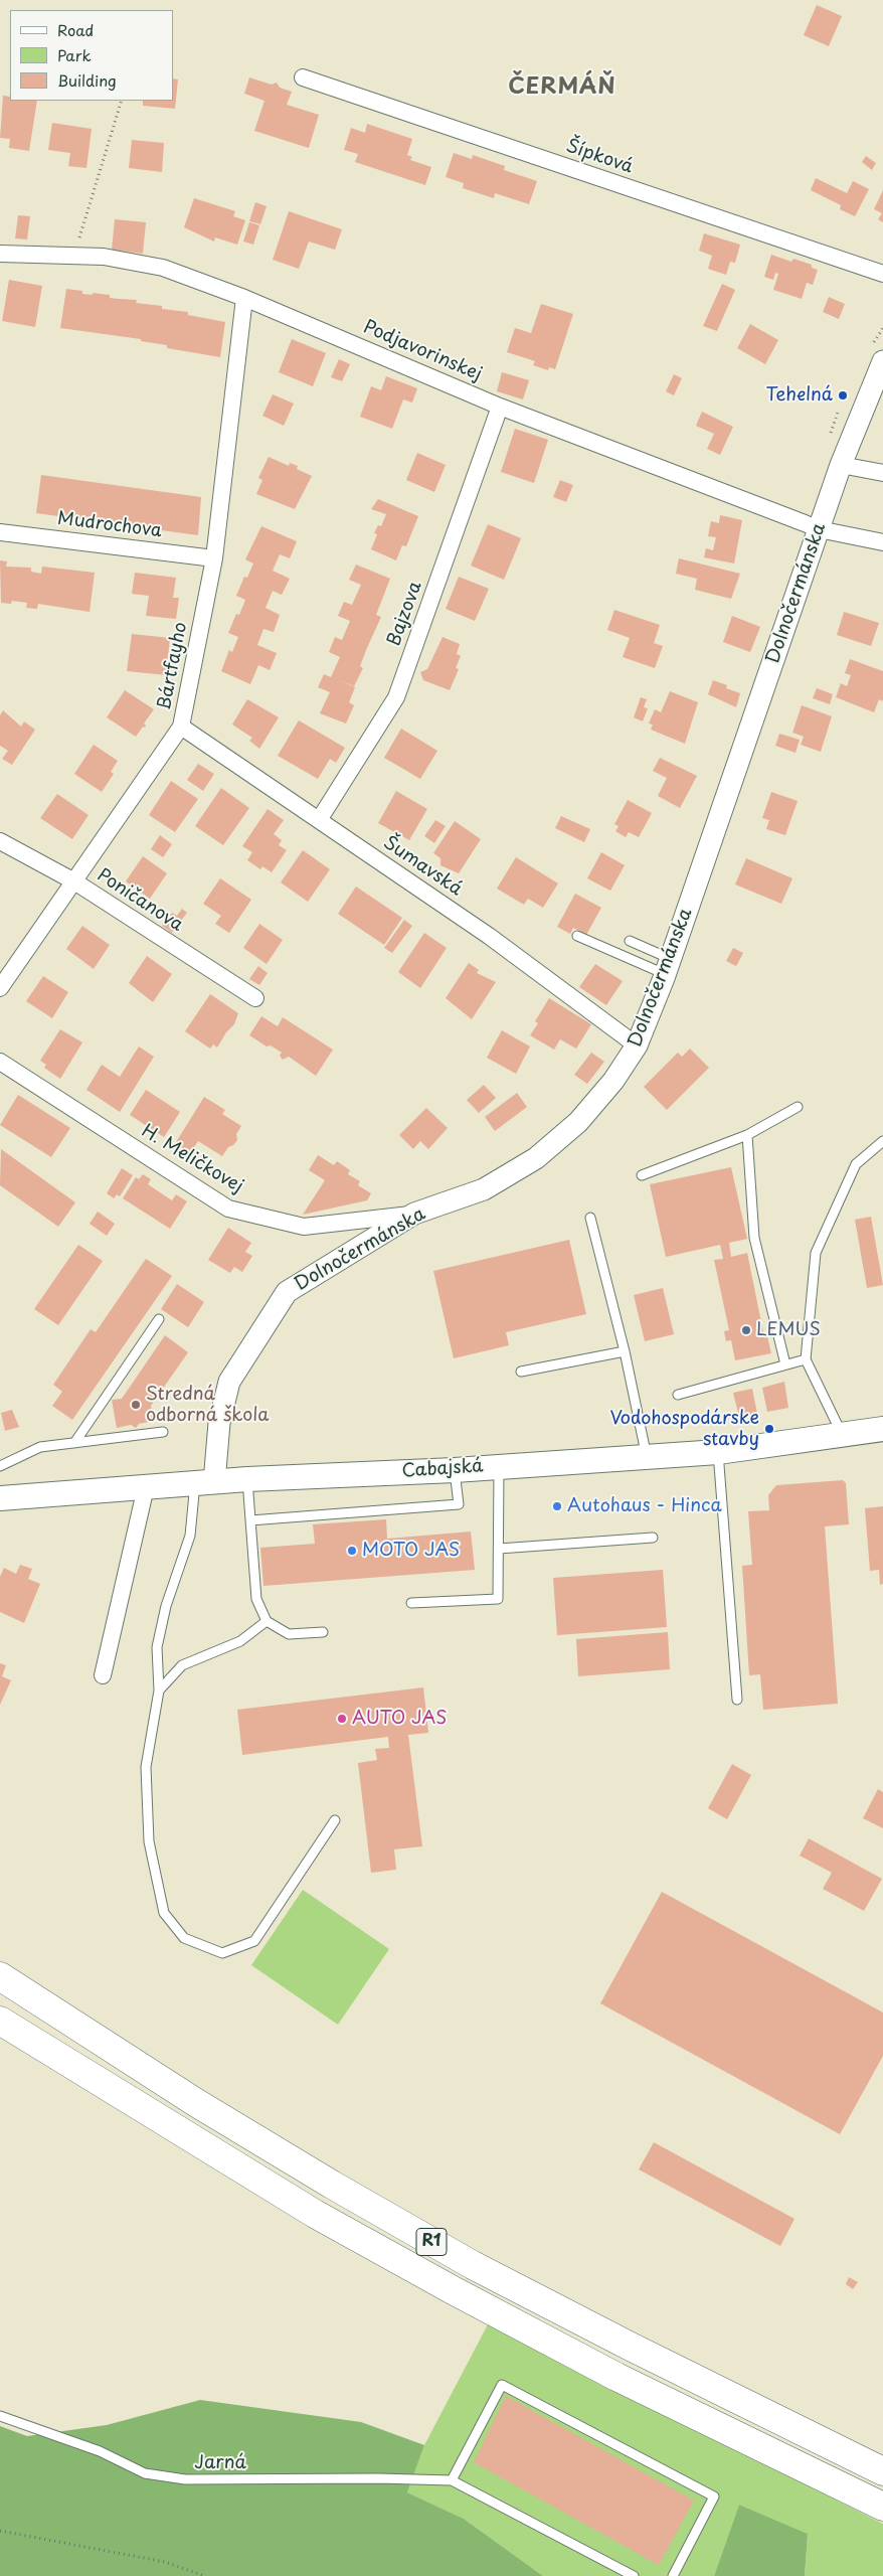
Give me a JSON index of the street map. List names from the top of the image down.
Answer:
{
  "streets": {
    "highway": ["R1"],
    "main road": ["Cabajská"],
    "street": [
      "Šípková",
      "Podjavorinskej",
      "Mudrochova",
      "Dolnočermánska",
      "Bajzova",
      "Bártfayho",
      "Šumavská",
      "Poničanova",
      "H. Meličkovej"
    ],
    "lane": ["Jarná"]
  },
  "crossings": [
    ["Podjavorinskej", "Dolnočermánska"],
    ["Podjavorinskej", "Bajzova"],
    ["Podjavorinskej", "Bártfayho"],
    ["Mudrochova", "Bártfayho"],
    ["Dolnočermánska", "Šumavská"],
    ["Dolnočermánska", "H. Meličkovej"],
    ["Dolnočermánska", "Cabajská"],
    ["Bajzova", "Šumavská"],
    ["Bártfayho", "Šumavská"],
    ["Bártfayho", "Poničanova"]
  ],
  "districts": ["ČERMÁŇ"],
  "places": [
    "Tehelná",
    "LEMUS",
    "Stredná odborná škola",
    "Vodohospodárske stavby",
    "Autohaus - Hinca",
    "MOTO JAS",
    "AUTO JAS"
  ],
  "legend": ["Road", "Park", "Building"]
}
